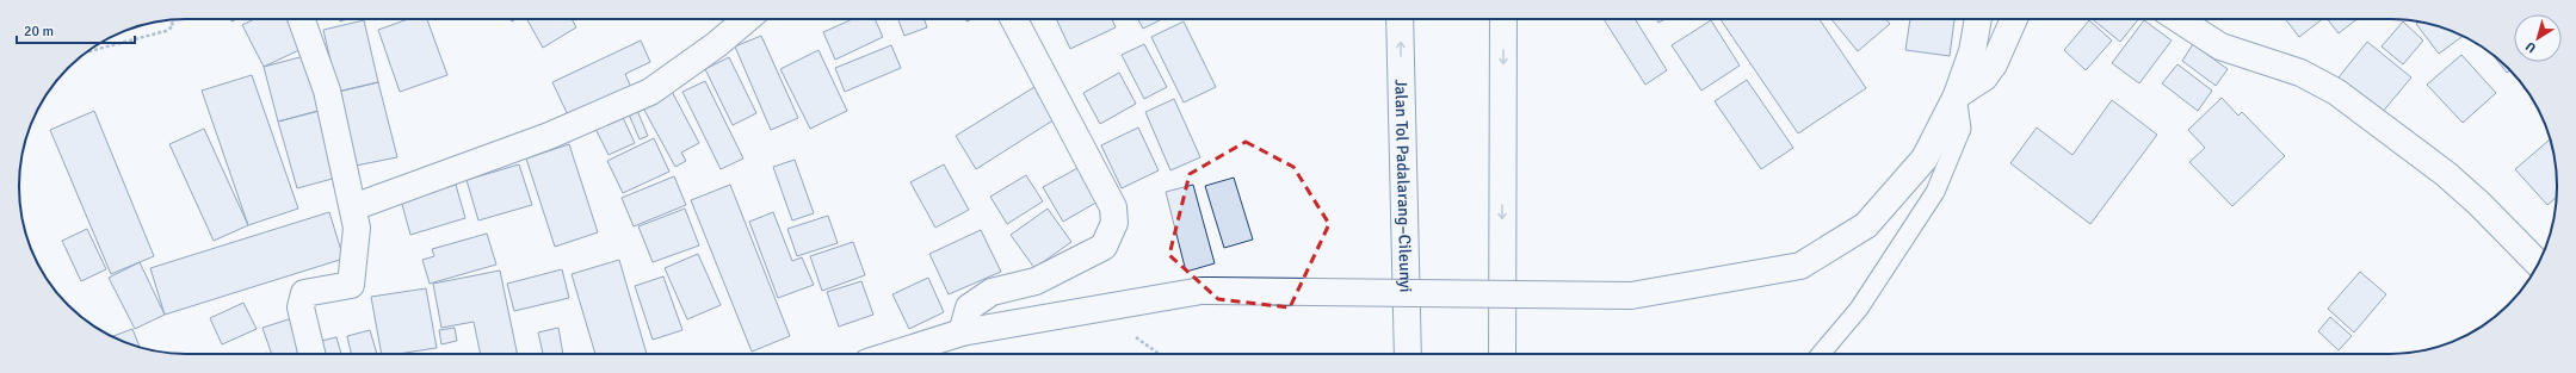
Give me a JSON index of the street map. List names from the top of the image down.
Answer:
{
  "streets": {
    "main road": ["Jalan Tol Padalarang–Cileunyi"]
  },
  "scale_bar": "20 m",
  "north": "bottom left"
}
